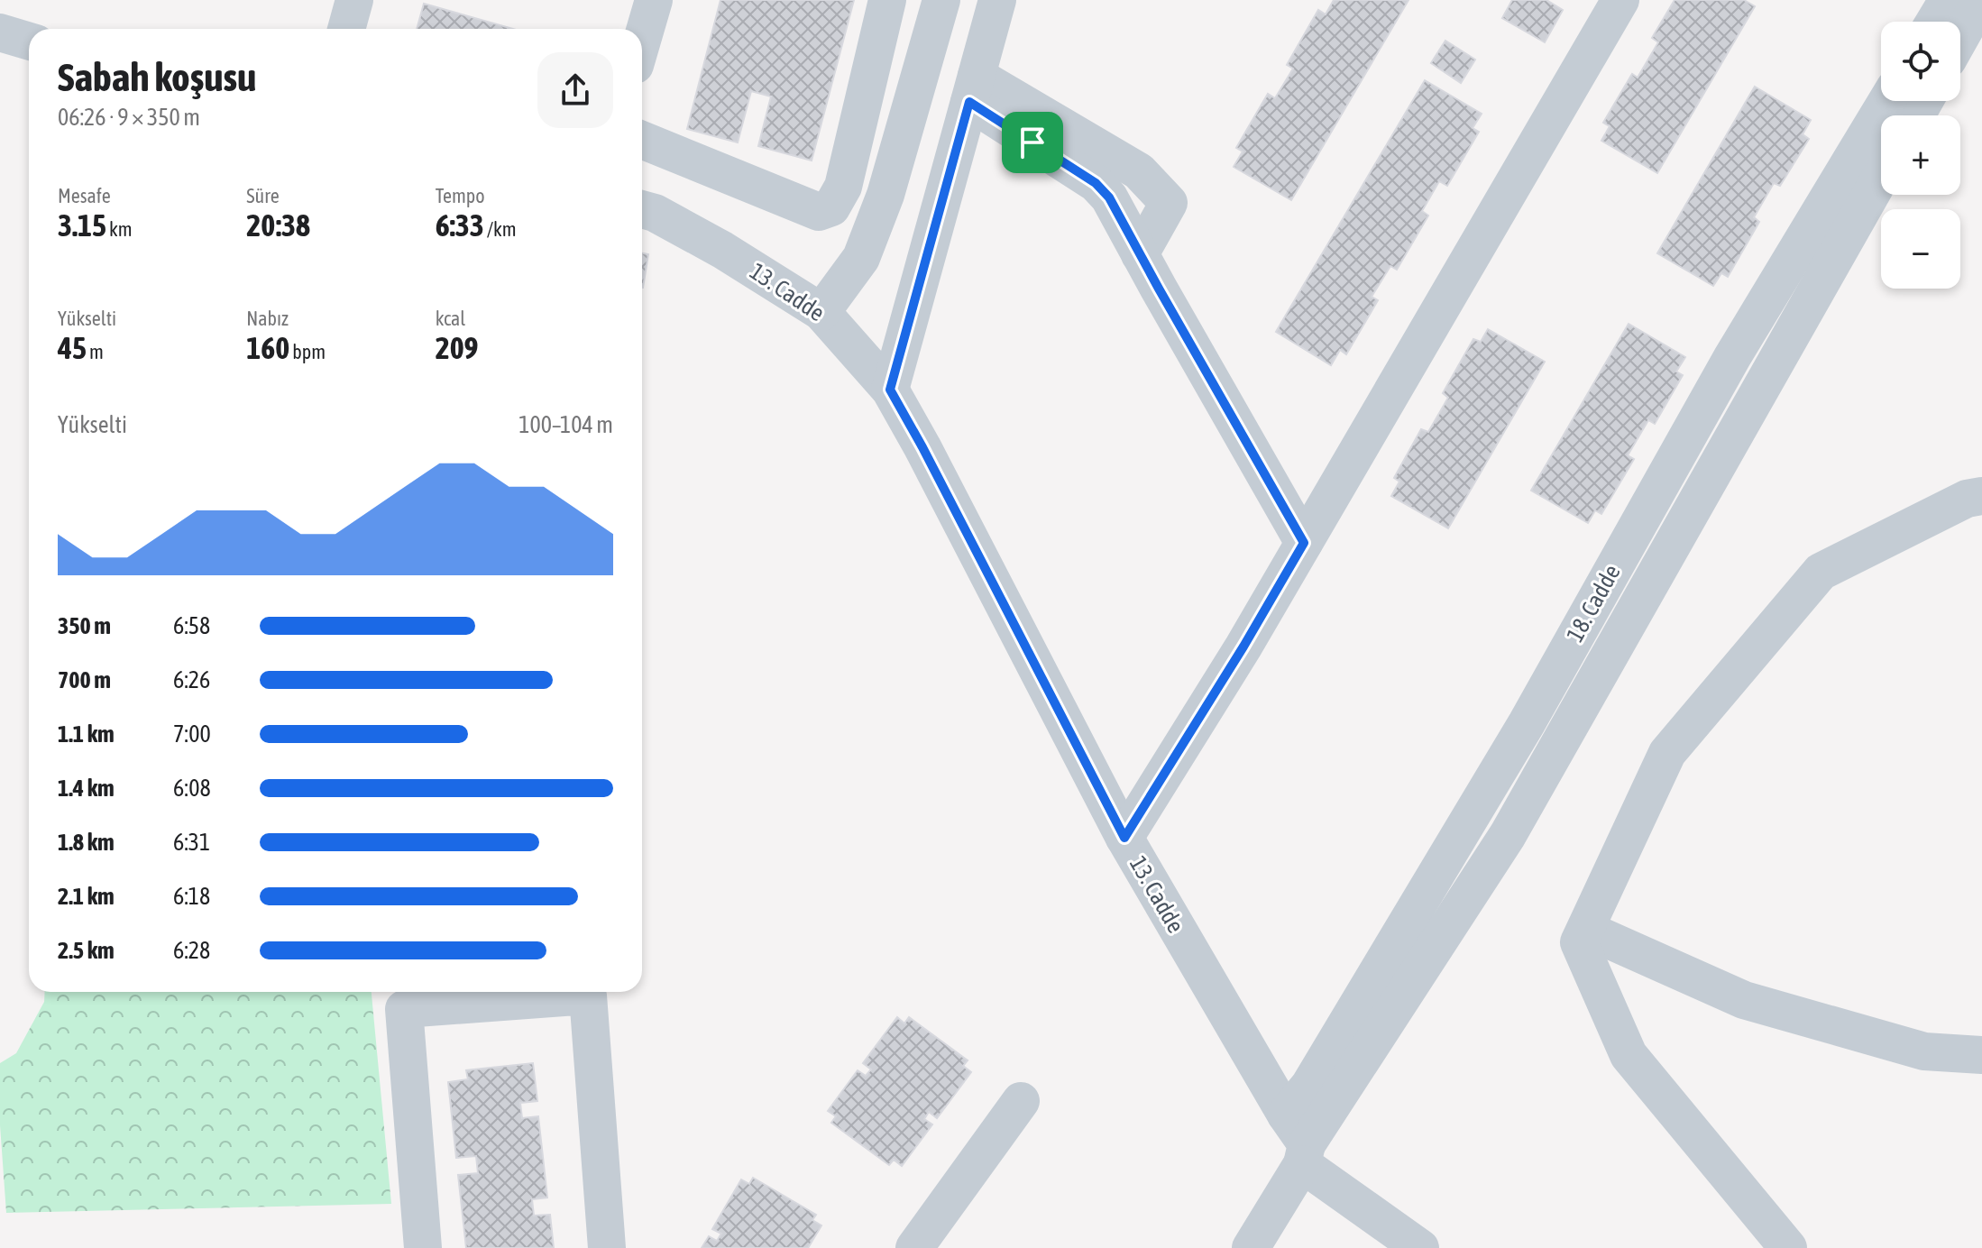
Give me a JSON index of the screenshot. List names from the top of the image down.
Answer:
{
  "streets": {
    "street": ["13. Cadde", "18. Cadde"]
  },
  "crossings": [
    ["13. Cadde", "18. Cadde"]
  ],
  "page": {
    "map_buttons": ["+", "−"],
    "heading": ["Sabah koşusu", "06:26 · 9 × 350 m"],
    "stats": [
      ["Mesafe", "3.15 km"],
      ["Süre", "20:38"],
      ["Tempo", "6:33 /km"],
      ["Yükselti", "45 m"],
      ["Nabız", "160 bpm"],
      ["kcal", "209"]
    ],
    "chart": ["Yükselti", "100–104 m"],
    "list": [
      {
        "name": "350 m",
        "note": "6:58"
      },
      {
        "name": "700 m",
        "note": "6:26"
      },
      {
        "name": "1.1 km",
        "note": "7:00"
      },
      {
        "name": "1.4 km",
        "note": "6:08"
      },
      {
        "name": "1.8 km",
        "note": "6:31"
      },
      {
        "name": "2.1 km",
        "note": "6:18"
      },
      {
        "name": "2.5 km",
        "note": "6:28"
      }
    ]
  }
}
